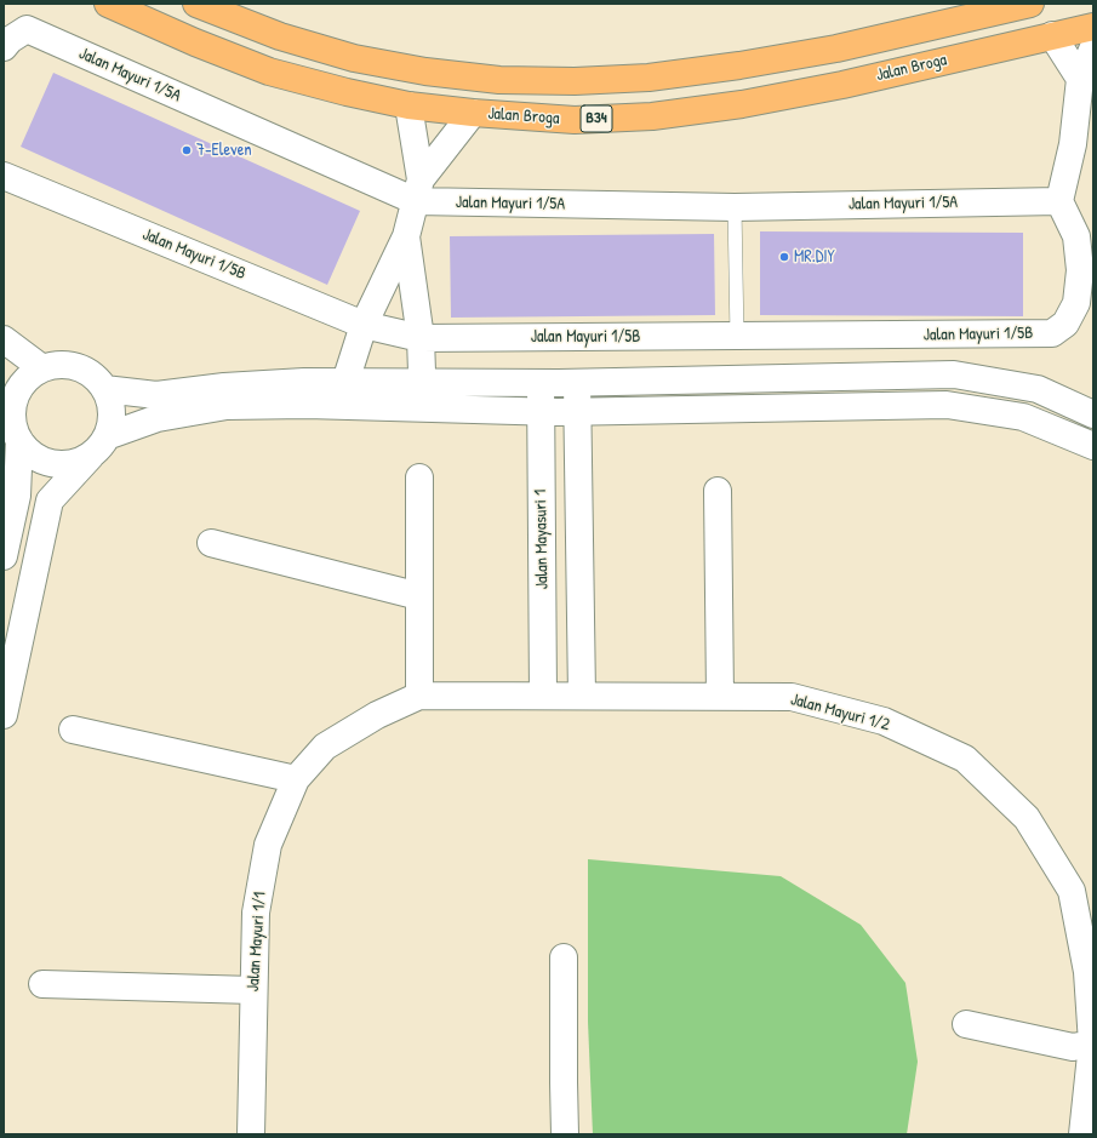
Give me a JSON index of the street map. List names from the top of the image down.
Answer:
{
  "streets": {
    "main road": ["Jalan Broga", "B34"],
    "street": [
      "Jalan Mayuri 1/5A",
      "Jalan Mayuri 1/5B",
      "Jalan Mayasuri 1",
      "Jalan Mayuri 1/2",
      "Jalan Mayuri 1/1"
    ]
  },
  "crossings": [
    ["Jalan Mayuri 1/5A", "Jalan Mayuri 1/5B"],
    ["Jalan Mayasuri 1", "Jalan Mayuri 1/1"],
    ["Jalan Mayuri 1/2", "Jalan Mayuri 1/1"]
  ],
  "places": ["7-Eleven", "MR.DIY"]
}
